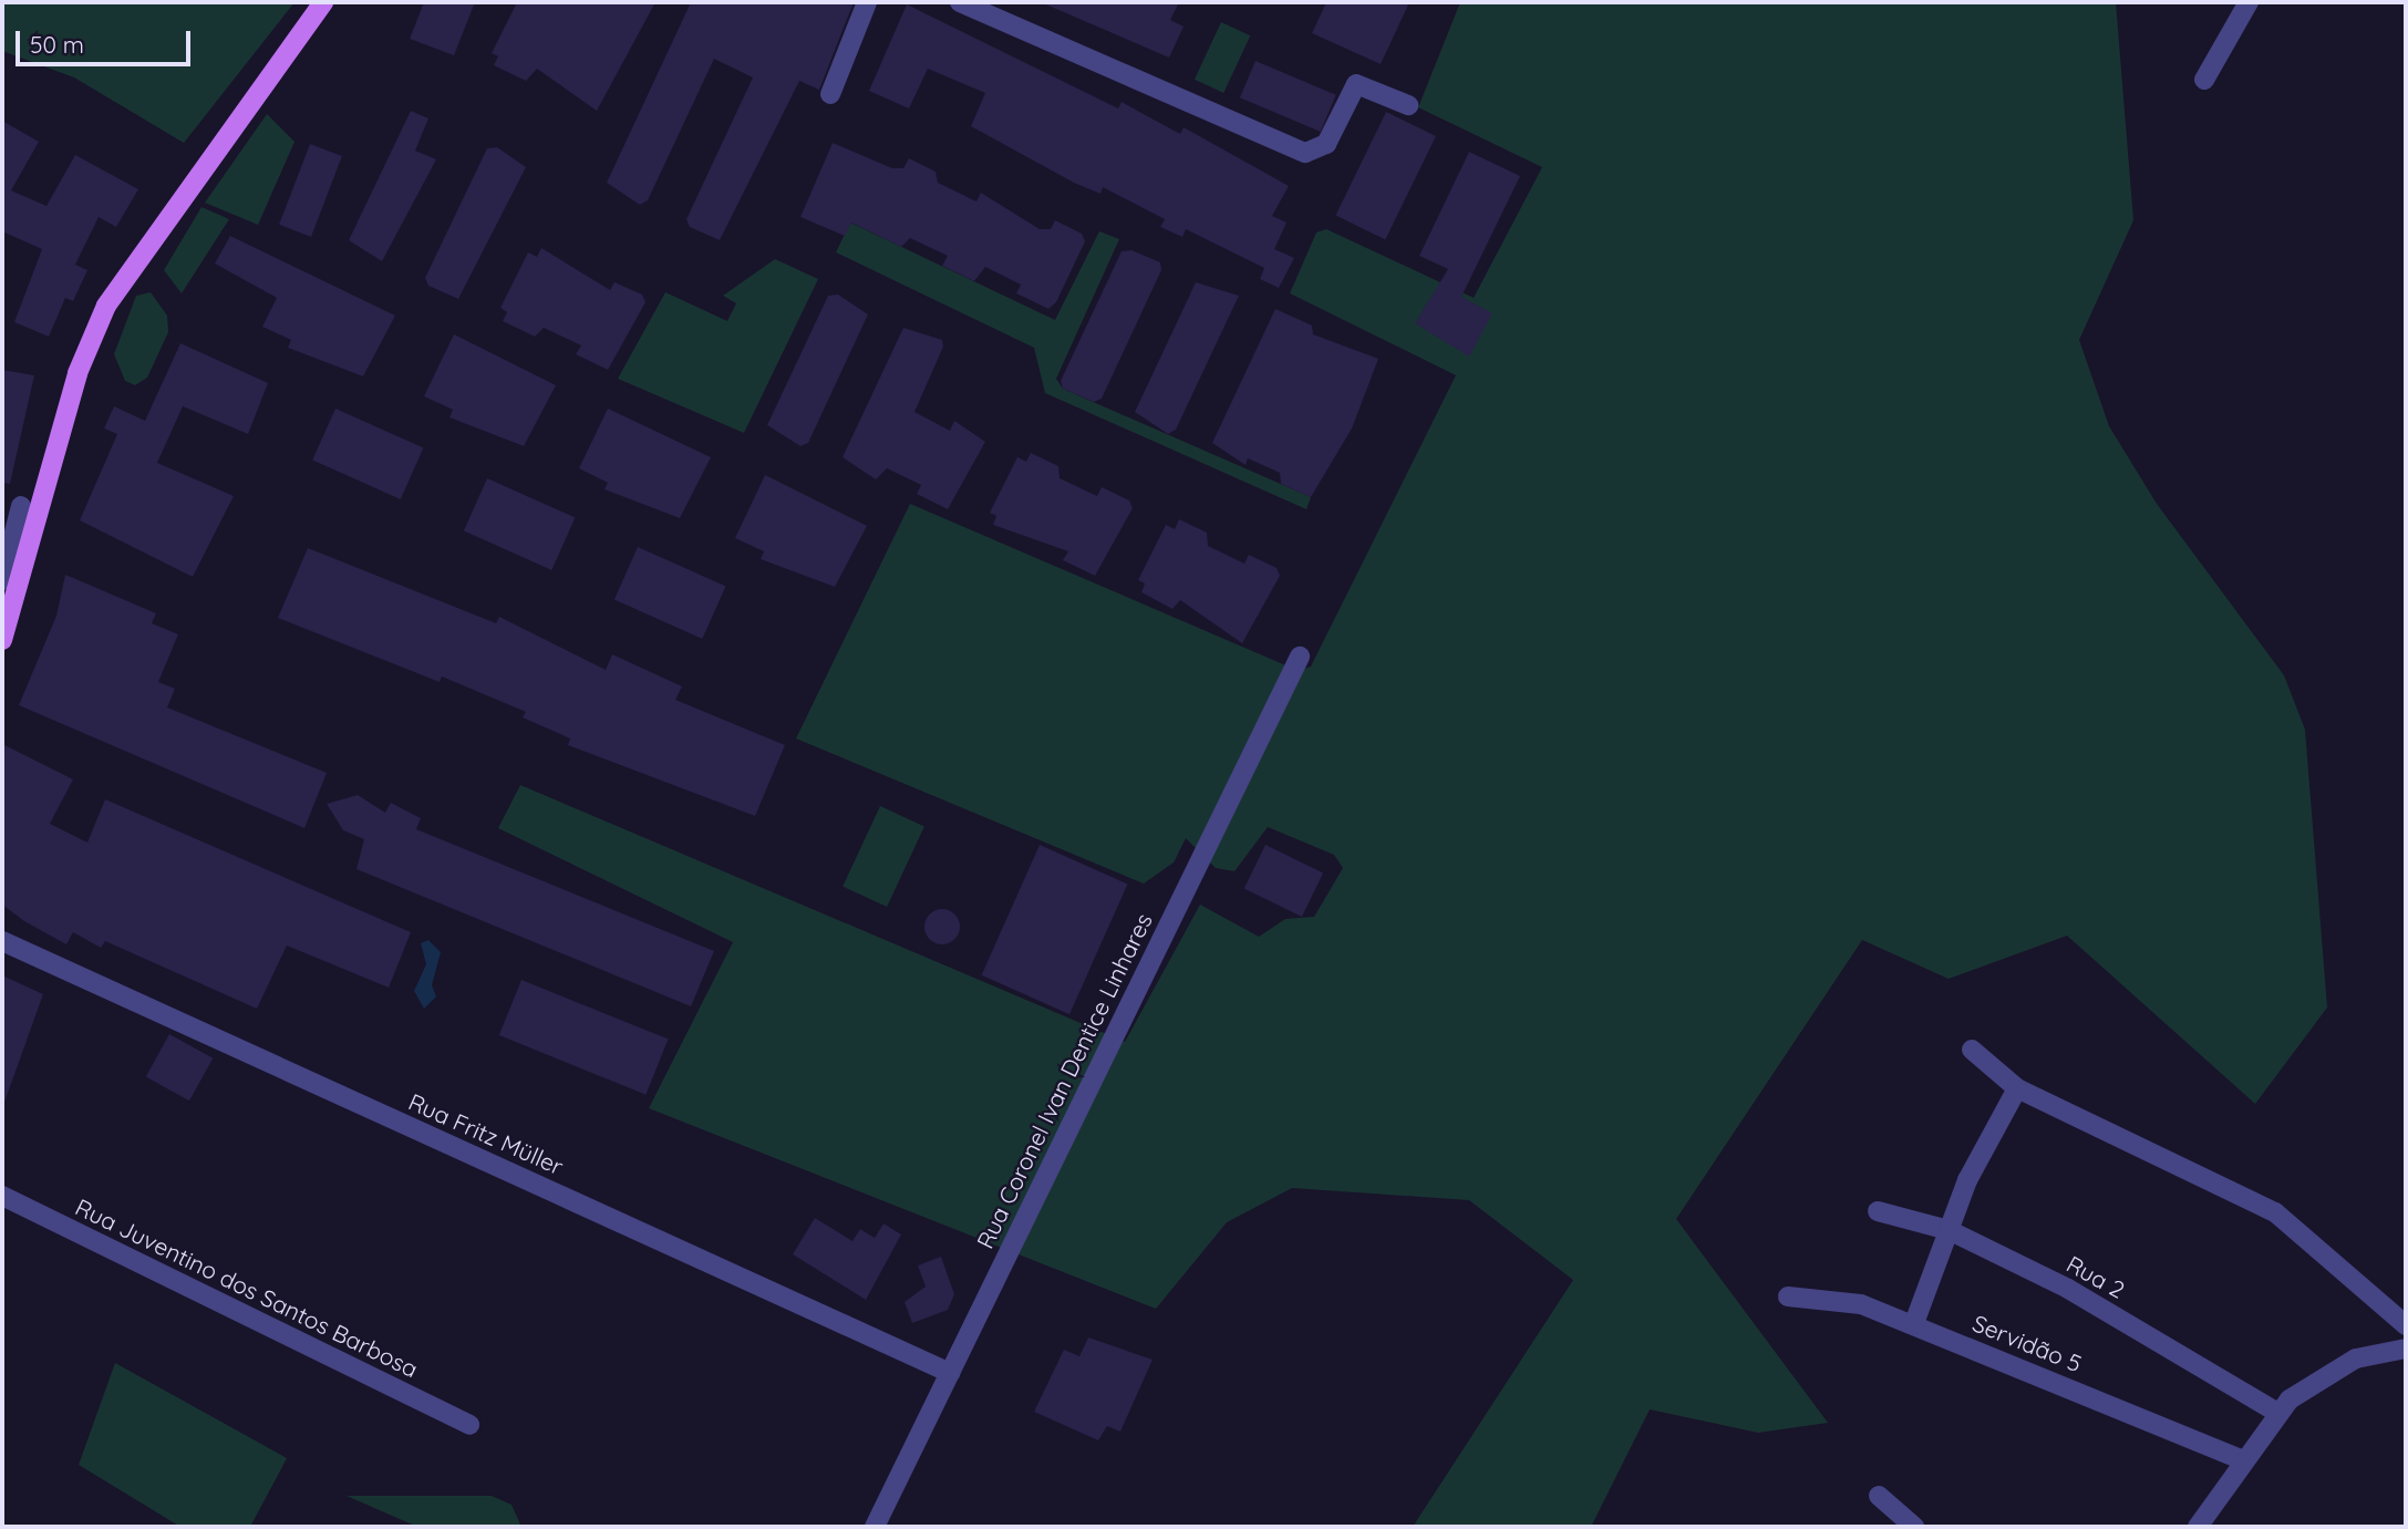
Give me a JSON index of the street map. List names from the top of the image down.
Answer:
{
  "streets": {
    "street": [
      "Rua Coronel Ivan Dentice Linhares",
      "Rua Fritz Müller",
      "Rua 2",
      "Rua Juventino dos Santos Barbosa",
      "Servidão 5"
    ]
  },
  "crossings": [
    ["Rua Coronel Ivan Dentice Linhares", "Rua Fritz Müller"]
  ],
  "scale_bar": "50 m"
}
